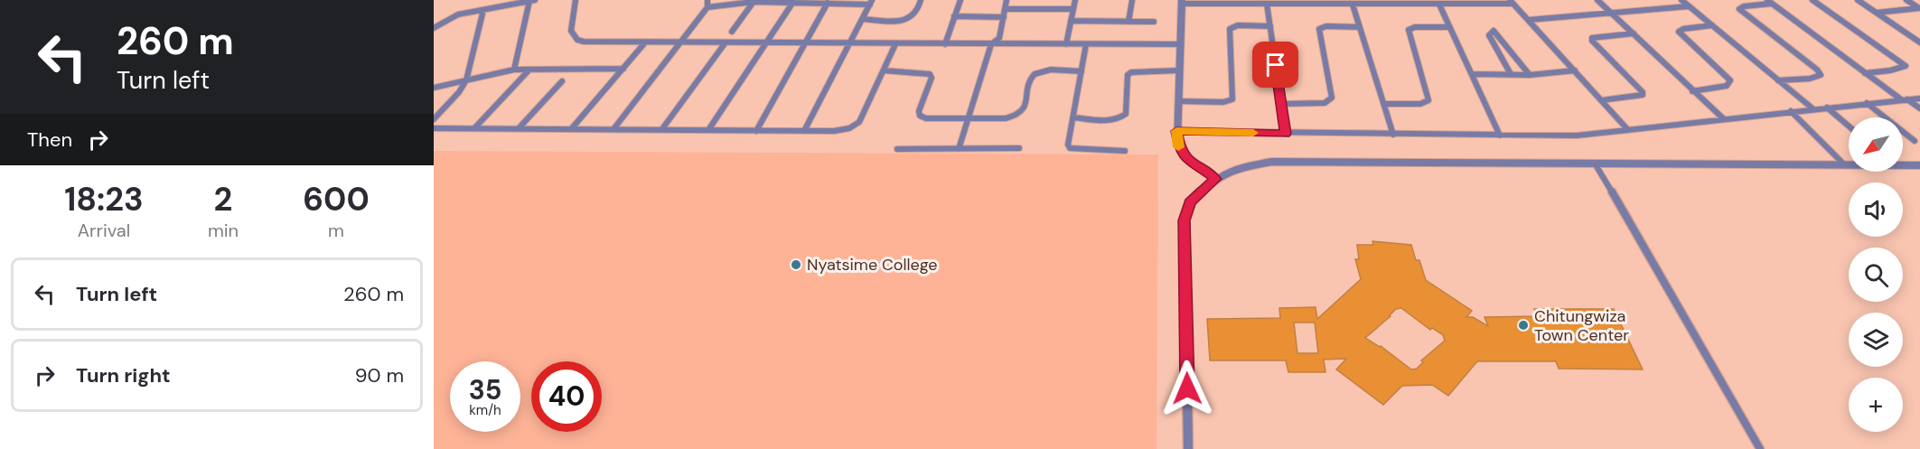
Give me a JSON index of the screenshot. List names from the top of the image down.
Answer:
{
  "places": ["Nyatsime College", "Chitungwiza Town Center"],
  "north": "bottom left",
  "page": {
    "turn": ["260 m", "Turn left"],
    "then": "Then",
    "map_buttons": "+",
    "eta": [
      "18:23",
      "Arrival",
      "2",
      "min",
      "600",
      "m"
    ],
    "list": [
      {
        "name": "Turn left",
        "value": "260 m"
      },
      {
        "name": "Turn right",
        "value": "90 m"
      }
    ],
    "speed": "35 km/h",
    "limit": "40"
  }
}
